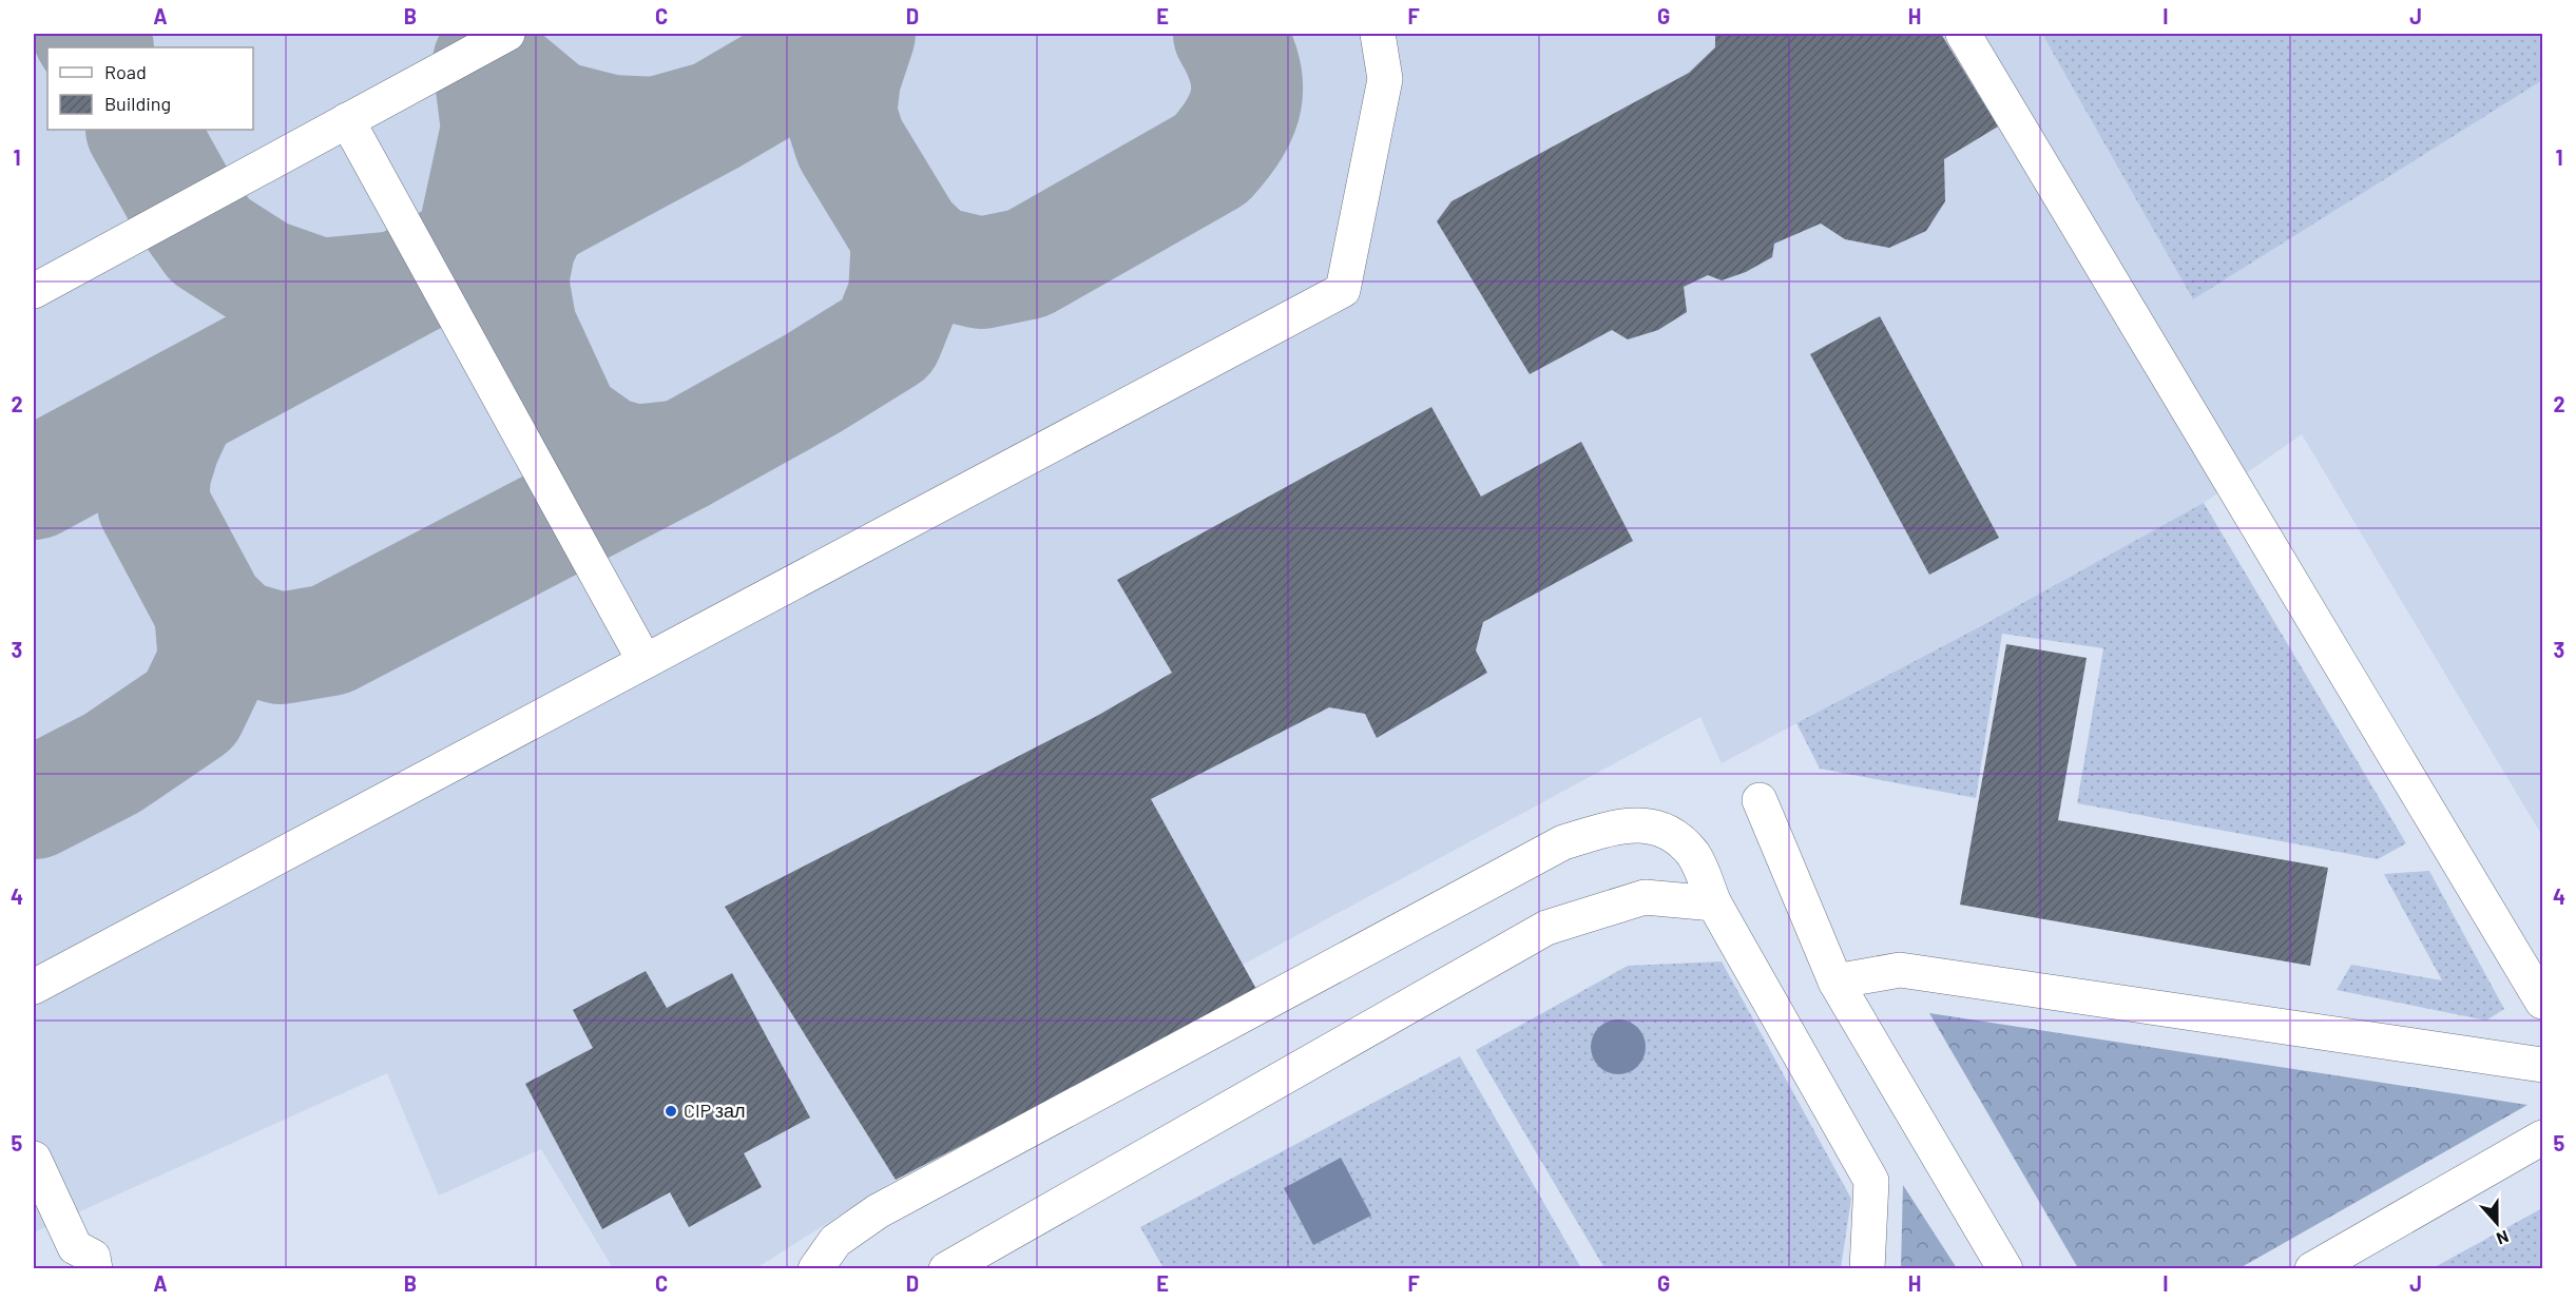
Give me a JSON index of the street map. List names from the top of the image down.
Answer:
{
  "places": ["CIP зал"],
  "legend": ["Road", "Building"],
  "north": "bottom",
  "grid": {
    "columns": [
      "A",
      "B",
      "C",
      "D",
      "E",
      "F",
      "G",
      "H",
      "I",
      "J"
    ],
    "rows": [
      "1",
      "2",
      "3",
      "4",
      "5"
    ]
  }
}
